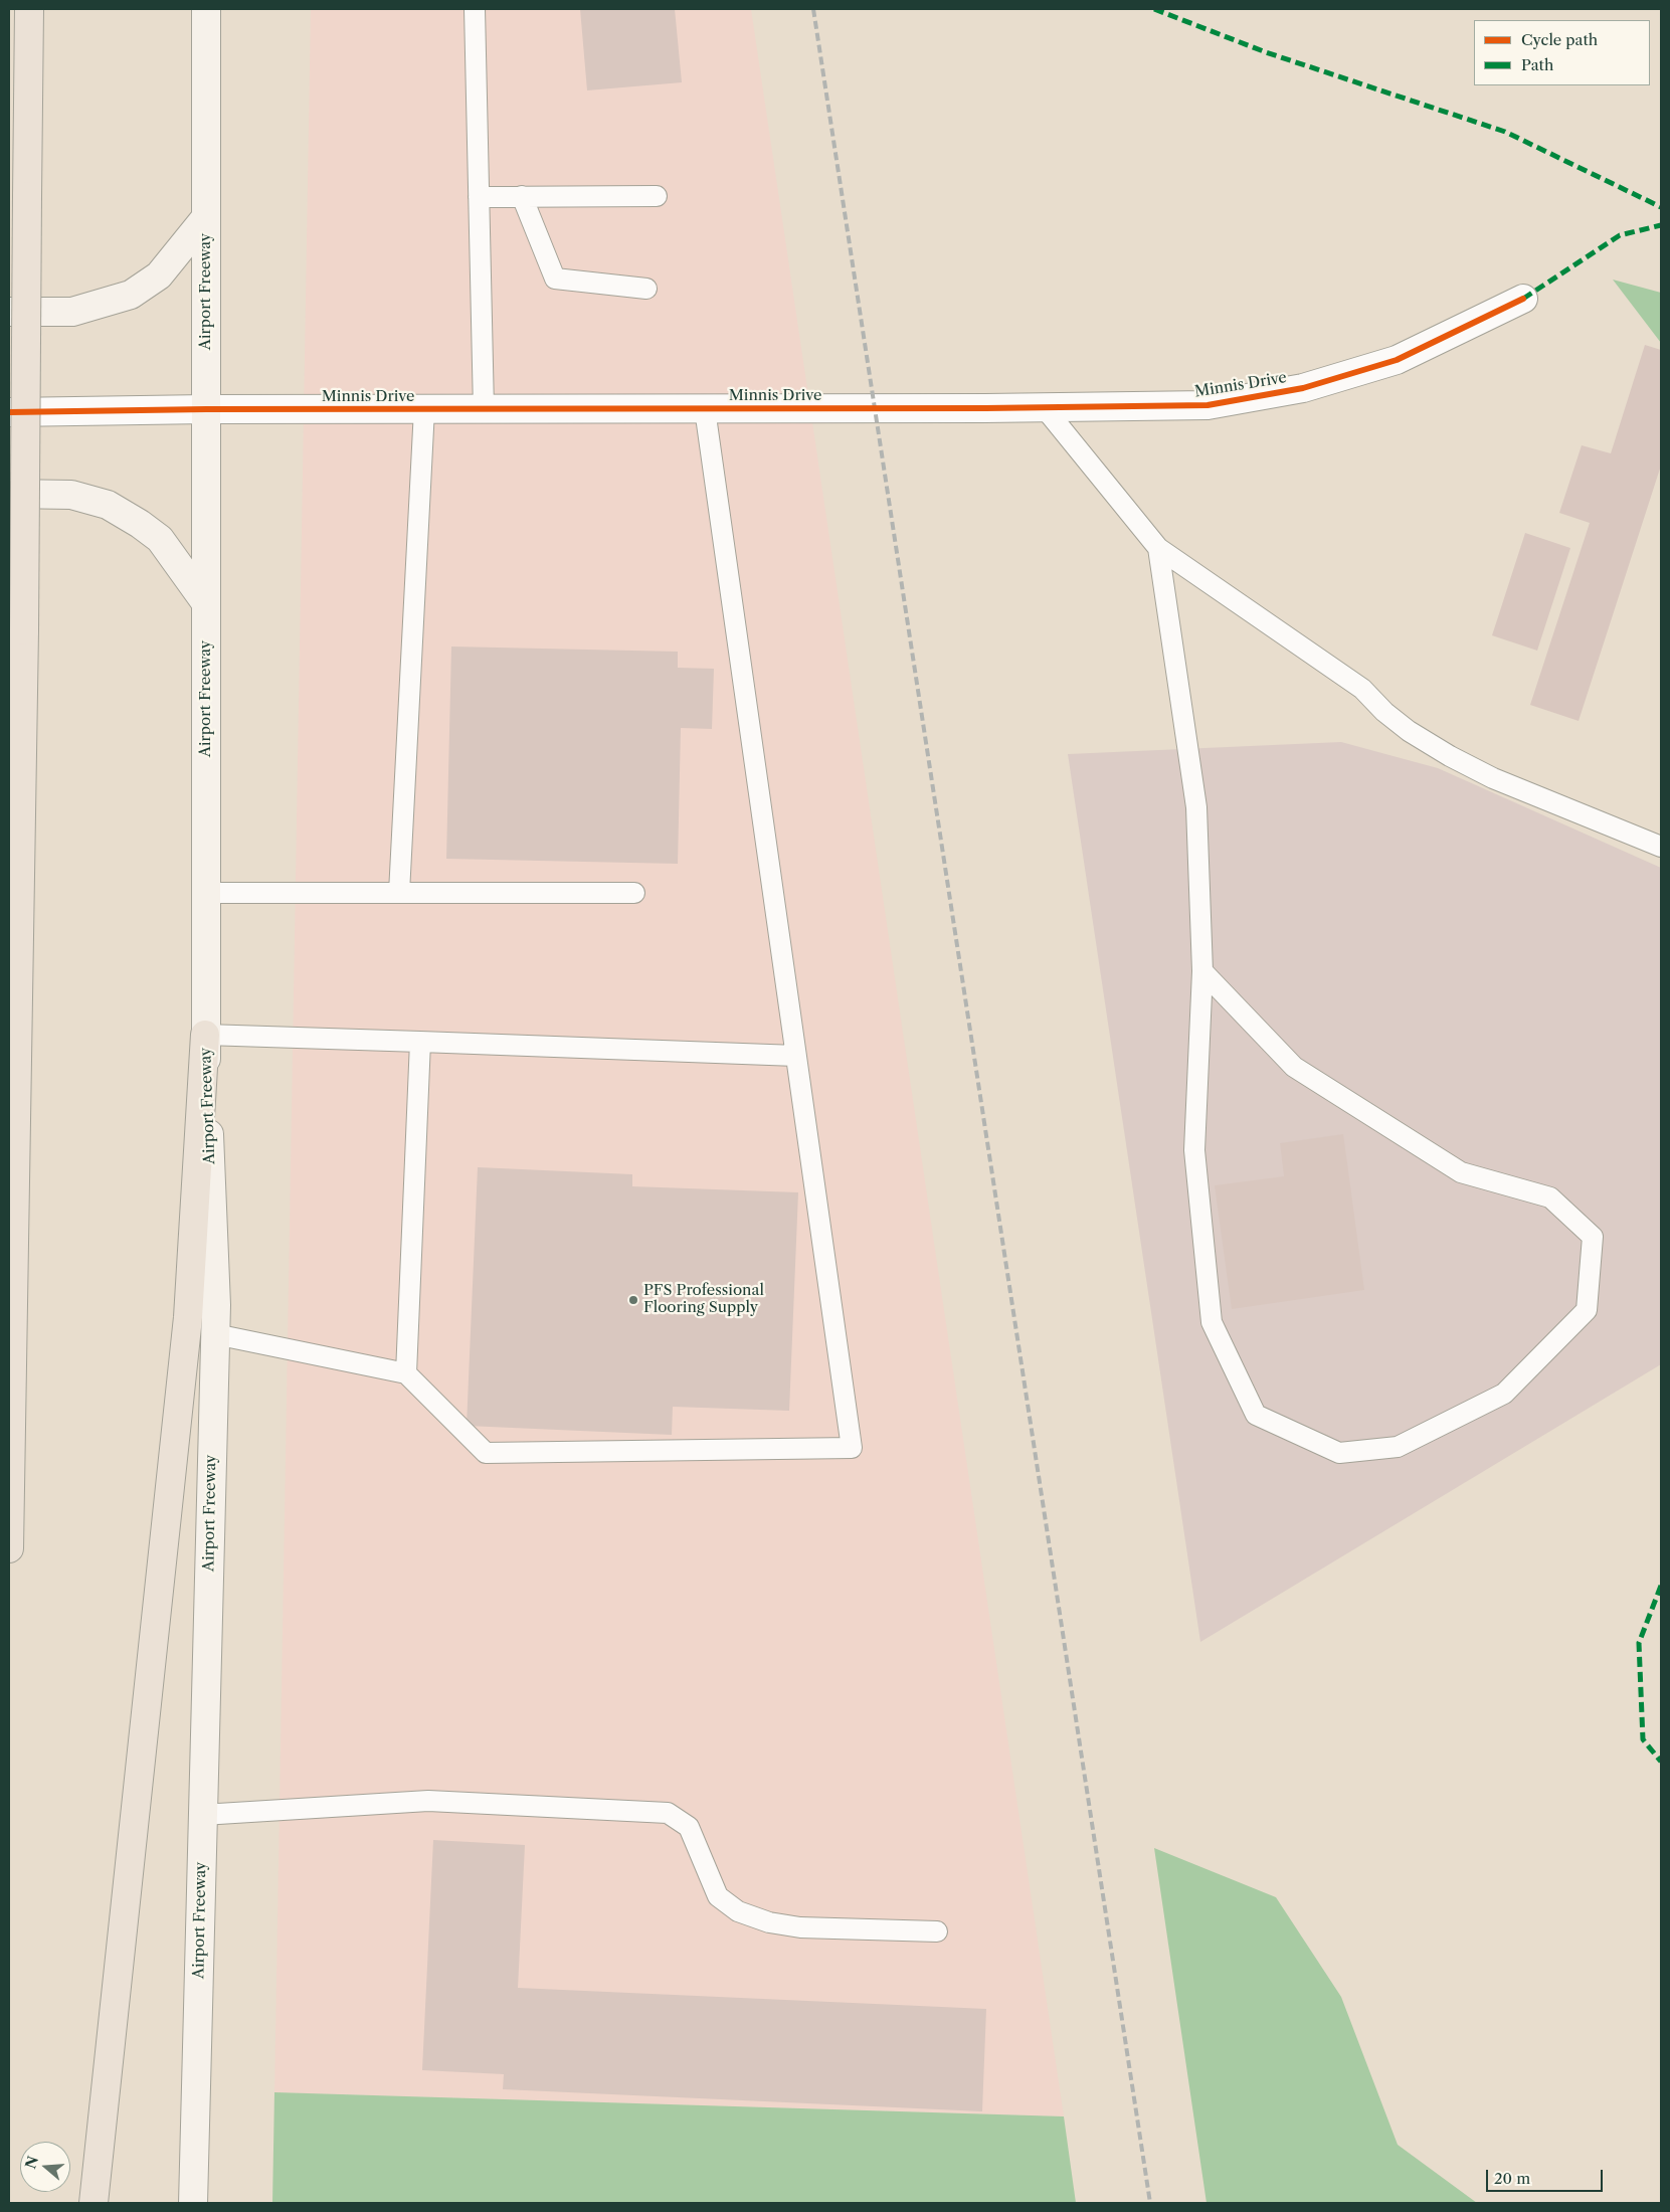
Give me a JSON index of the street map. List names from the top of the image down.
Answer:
{
  "streets": {
    "main road": ["Airport Freeway"],
    "street": ["Minnis Drive"]
  },
  "crossings": [
    ["Airport Freeway", "Minnis Drive"]
  ],
  "places": ["PFS Professional Flooring Supply"],
  "legend": ["Cycle path", "Path"],
  "scale_bar": "20 m",
  "north": "left"
}
